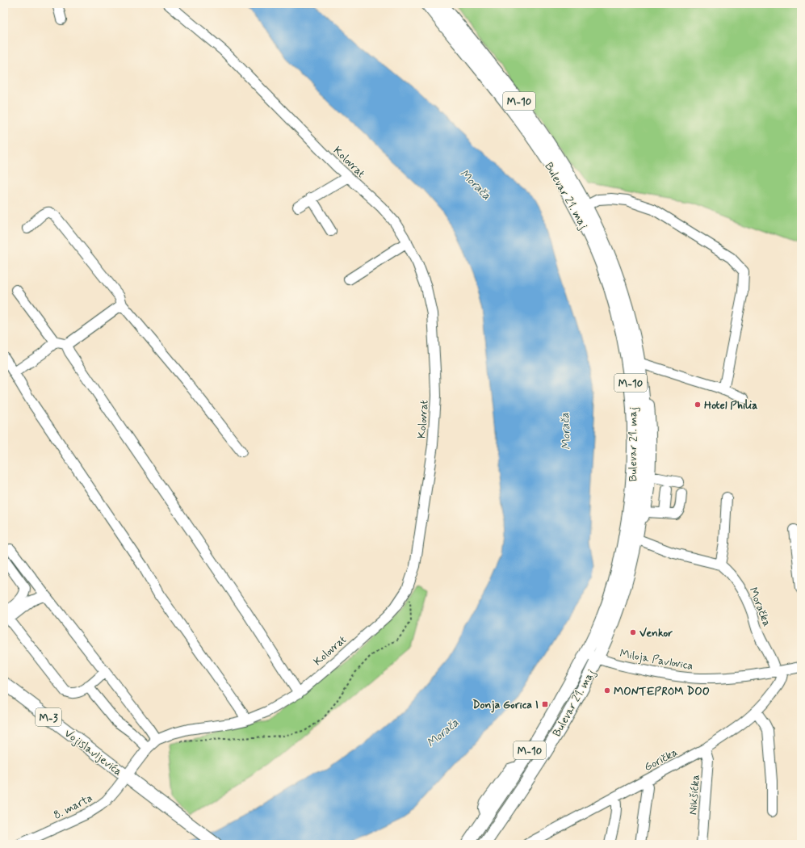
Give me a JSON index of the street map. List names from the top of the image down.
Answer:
{
  "streets": {
    "main road": [
      "M-10",
      "Bulevar 21. maj",
      "M-3",
      "Vojislavljevića"
    ],
    "street": [
      "Kolovrat",
      "Moračka",
      "Miloja Pavlovica",
      "Gorička",
      "Nikšićka",
      "8. marta"
    ]
  },
  "crossings": [
    ["Kolovrat", "Vojislavljevića"],
    ["Kolovrat", "8. marta"],
    ["Bulevar 21. maj", "Moračka"],
    ["Bulevar 21. maj", "Miloja Pavlovica"],
    ["Moračka", "Miloja Pavlovica"],
    ["Moračka", "Gorička"],
    ["Miloja Pavlovica", "Gorička"],
    ["Vojislavljevića", "8. marta"],
    ["Gorička", "Nikšićka"]
  ],
  "water": ["Morača"],
  "places": {
    "other": ["Hotel Philia", "Venkor", "MONTEPROM DOO"],
    "transit": ["Donja Gorica I"]
  }
}
